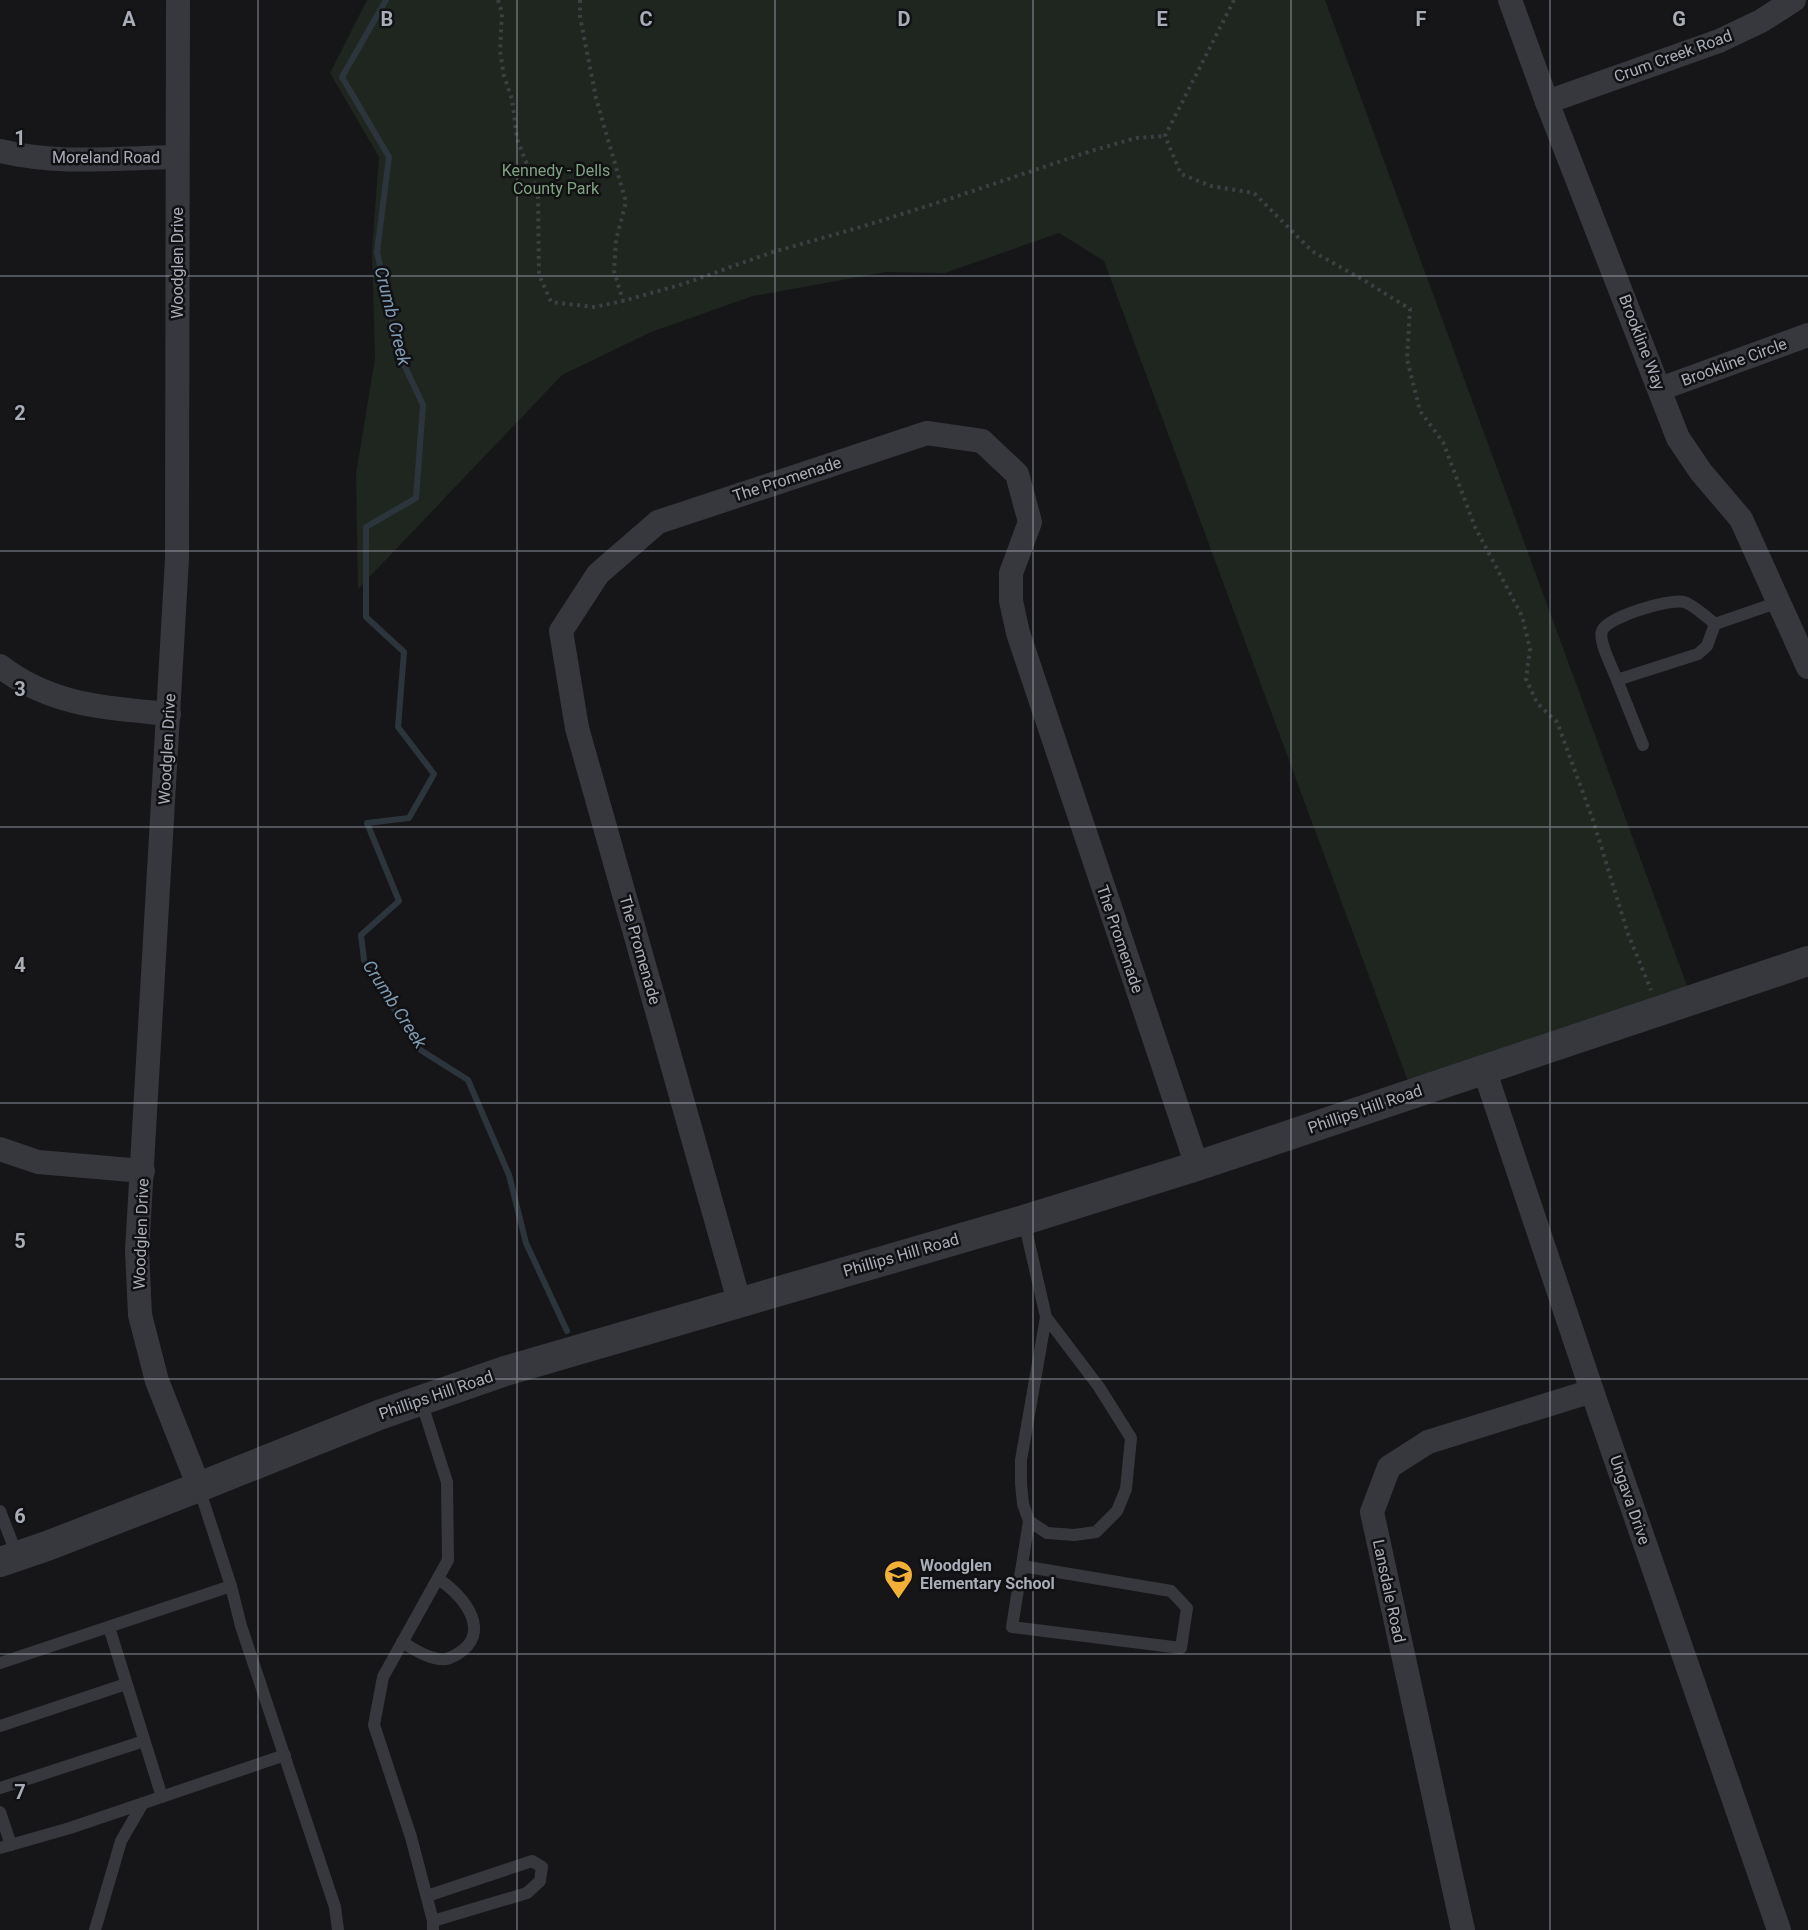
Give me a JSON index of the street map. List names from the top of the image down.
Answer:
{
  "streets": {
    "street": [
      "Crum Creek Road",
      "Moreland Road",
      "Woodglen Drive",
      "Brookline Way",
      "Brookline Circle",
      "The Promenade",
      "Phillips Hill Road",
      "Ungava Drive",
      "Lansdale Road"
    ]
  },
  "crossings": [
    ["Crum Creek Road", "Brookline Way"],
    ["Moreland Road", "Woodglen Drive"],
    ["Woodglen Drive", "Phillips Hill Road"],
    ["Brookline Way", "Brookline Circle"],
    ["The Promenade", "Phillips Hill Road"],
    ["Phillips Hill Road", "Ungava Drive"],
    ["Ungava Drive", "Lansdale Road"]
  ],
  "water": ["Crumb Creek"],
  "parks": ["Kennedy - Dells County Park"],
  "places": {
    "school or university": ["Woodglen Elementary School"]
  },
  "grid": {
    "columns": [
      "A",
      "B",
      "C",
      "D",
      "E",
      "F",
      "G"
    ],
    "rows": [
      "1",
      "2",
      "3",
      "4",
      "5",
      "6",
      "7"
    ]
  }
}
